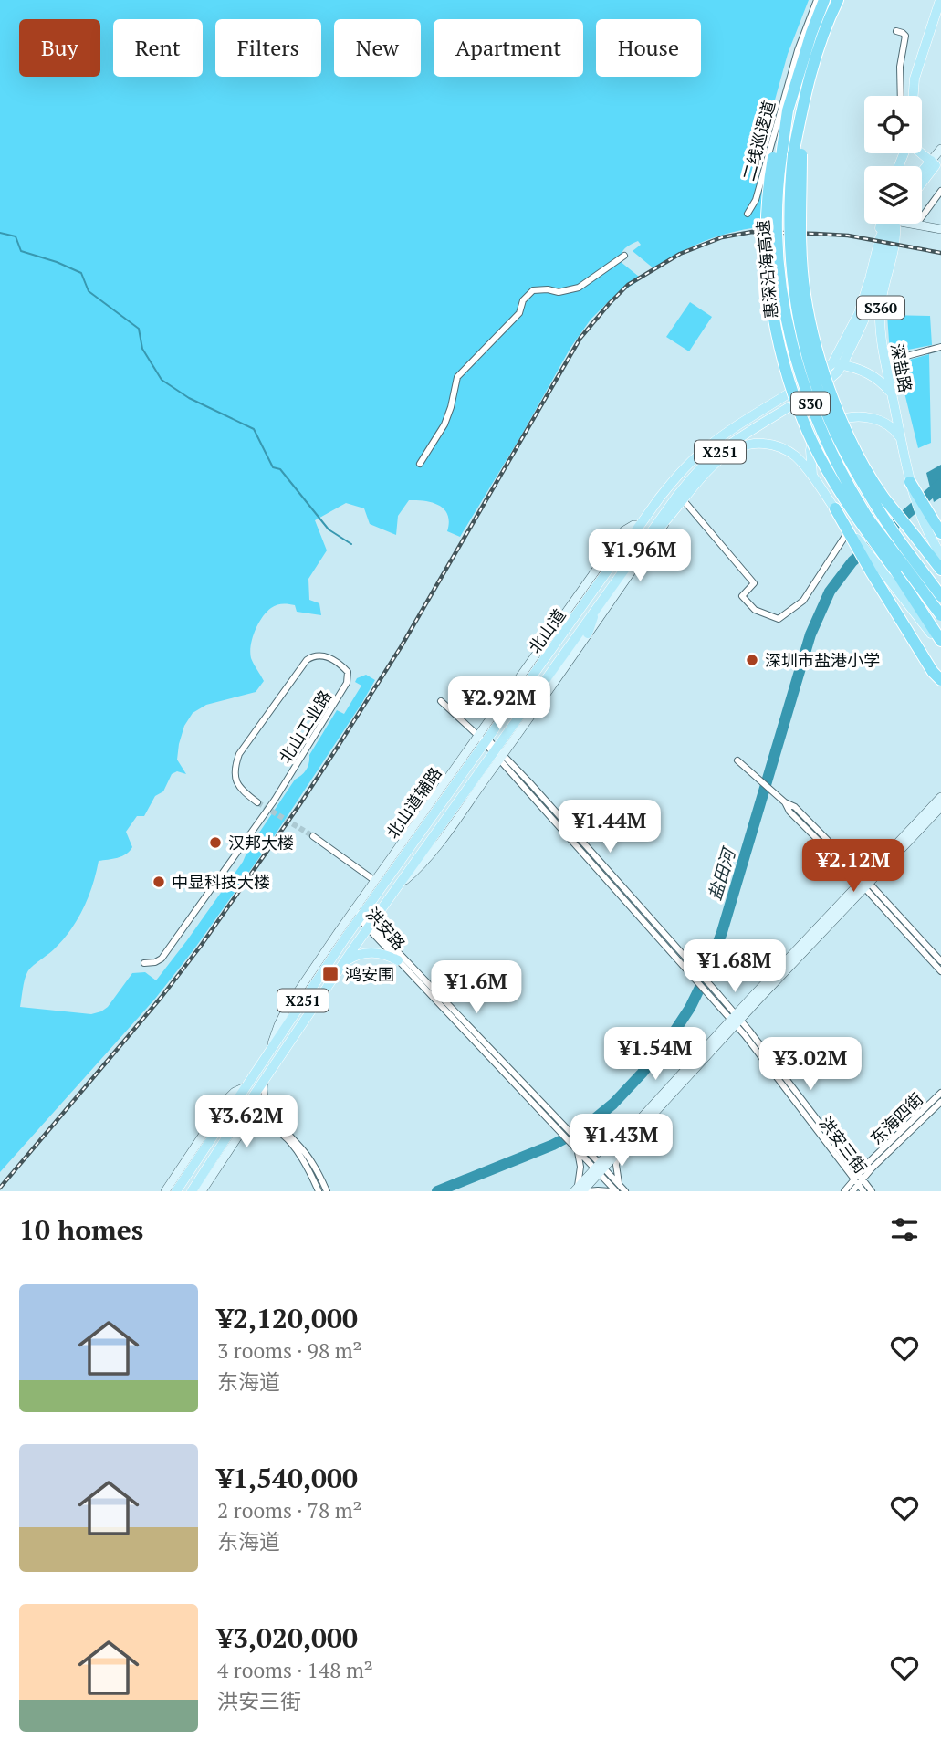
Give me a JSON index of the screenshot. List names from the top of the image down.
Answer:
{
  "streets": {
    "highway": ["惠深沿海高速", "S30"],
    "main road": [
      "S360",
      "深盐路",
      "X251",
      "北山道"
    ],
    "street": [
      "二线巡逻道",
      "北山工业路",
      "北山道辅路",
      "洪安路",
      "东海四街",
      "洪安三街"
    ]
  },
  "crossings": [
    ["北山道", "北山道辅路"],
    ["北山道", "洪安路"],
    ["北山道", "洪安三街"],
    ["北山道辅路", "洪安路"],
    ["北山道辅路", "洪安三街"],
    ["东海四街", "洪安三街"]
  ],
  "water": ["盐田河"],
  "places": {
    "other": ["深圳市盐港小学", "汉邦大楼", "中显科技大楼"],
    "transit": ["鸿安围"]
  },
  "page": {
    "chip": [
      "Buy",
      "Rent",
      "Filters",
      "New",
      "Apartment",
      "House"
    ],
    "price": [
      "¥1.96M",
      "¥2.92M",
      "¥1.44M",
      "¥2.12M",
      "¥1.68M",
      "¥1.6M",
      "¥1.54M",
      "¥3.02M",
      "¥3.62M",
      "¥1.43M"
    ],
    "heading": "10 homes",
    "list": [
      {
        "name": "¥2,120,000",
        "note": "3 rooms · 98 m² · 东海道"
      },
      {
        "name": "¥1,540,000",
        "note": "2 rooms · 78 m² · 东海道"
      },
      {
        "name": "¥3,020,000",
        "note": "4 rooms · 148 m² · 洪安三街"
      }
    ]
  }
}
